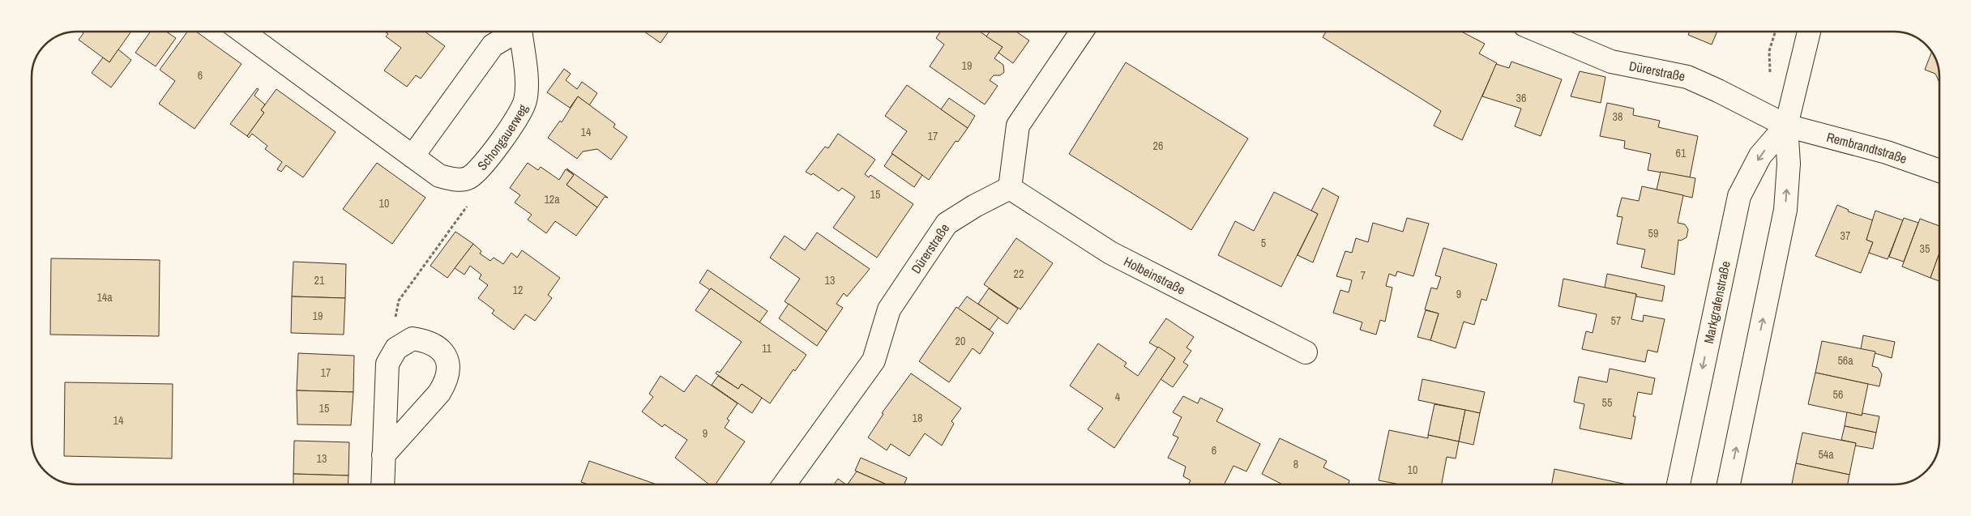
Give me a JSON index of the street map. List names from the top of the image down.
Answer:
{
  "streets": {
    "street": [
      "Dürerstraße",
      "Schongauerweg",
      "Rembrandtstraße",
      "Holbeinstraße",
      "Markgrafenstraße"
    ]
  },
  "crossings": [
    ["Dürerstraße", "Rembrandtstraße"],
    ["Dürerstraße", "Holbeinstraße"],
    ["Dürerstraße", "Markgrafenstraße"],
    ["Rembrandtstraße", "Markgrafenstraße"]
  ],
  "house_numbers": [
    "19",
    "6",
    "36",
    "38",
    "14",
    "17",
    "26",
    "61",
    "15",
    "12a",
    "10",
    "59",
    "37",
    "5",
    "35",
    "22",
    "7",
    "21",
    "13",
    "12",
    "9",
    "14a",
    "19",
    "57",
    "20",
    "11",
    "56a",
    "17",
    "56",
    "4",
    "55",
    "15",
    "18",
    "14",
    "9",
    "6",
    "54a",
    "13",
    "8",
    "10"
  ]
}
